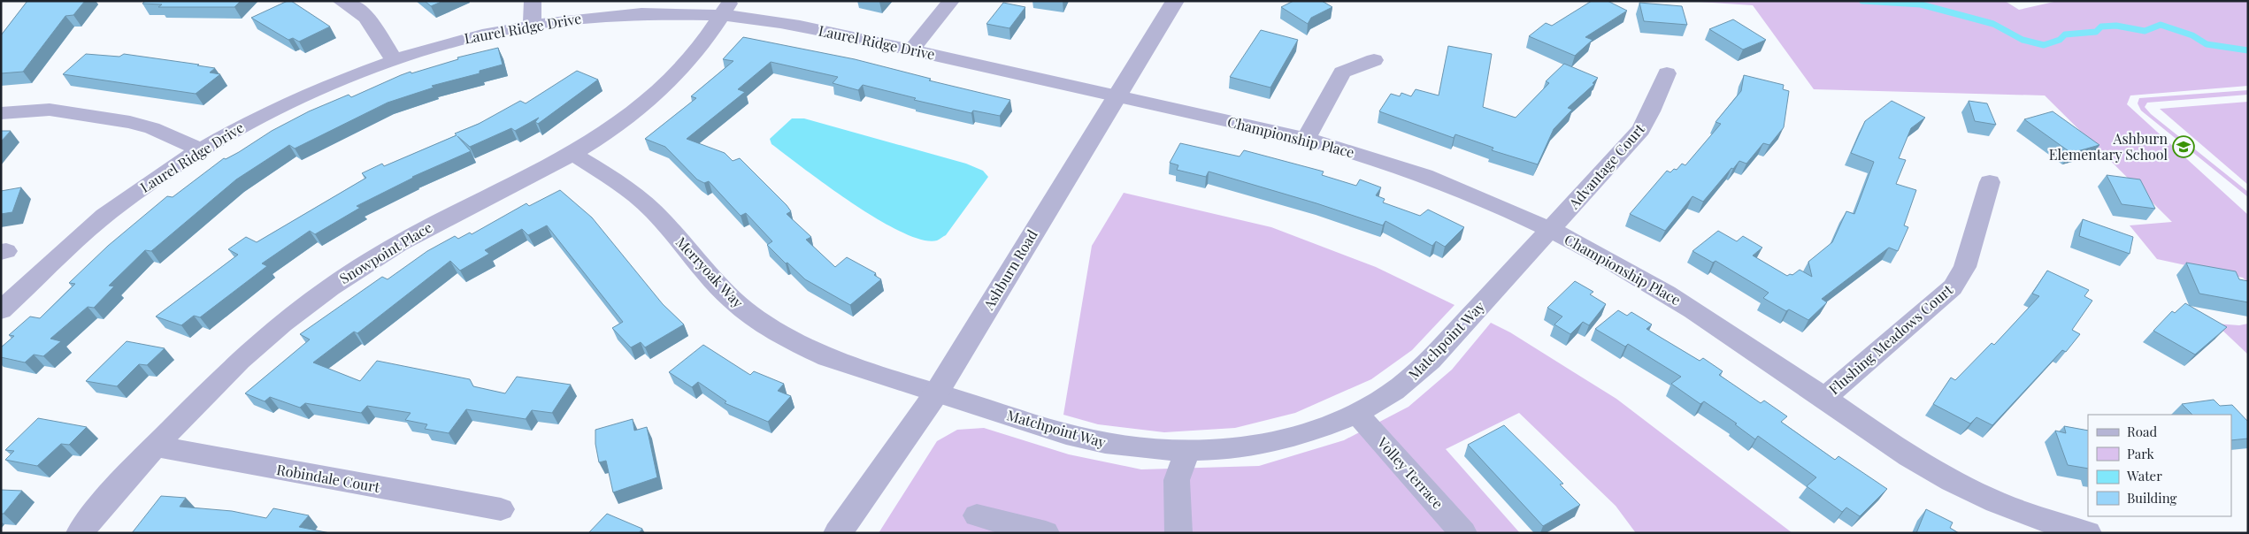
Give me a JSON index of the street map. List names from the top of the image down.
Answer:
{
  "streets": {
    "street": [
      "Laurel Ridge Drive",
      "Championship Place",
      "Advantage Court",
      "Snowpoint Place",
      "Ashburn Road",
      "Merryoak Way",
      "Flushing Meadows Court",
      "Matchpoint Way",
      "Volley Terrace",
      "Robindale Court"
    ]
  },
  "crossings": [
    ["Laurel Ridge Drive", "Championship Place"],
    ["Laurel Ridge Drive", "Snowpoint Place"],
    ["Laurel Ridge Drive", "Ashburn Road"],
    ["Championship Place", "Advantage Court"],
    ["Championship Place", "Ashburn Road"],
    ["Championship Place", "Flushing Meadows Court"],
    ["Championship Place", "Matchpoint Way"],
    ["Advantage Court", "Matchpoint Way"],
    ["Snowpoint Place", "Merryoak Way"],
    ["Snowpoint Place", "Robindale Court"],
    ["Ashburn Road", "Merryoak Way"],
    ["Ashburn Road", "Matchpoint Way"],
    ["Merryoak Way", "Matchpoint Way"],
    ["Matchpoint Way", "Volley Terrace"]
  ],
  "places": {
    "school or university": ["Ashburn Elementary School"]
  },
  "legend": [
    "Road",
    "Park",
    "Water",
    "Building"
  ]
}
